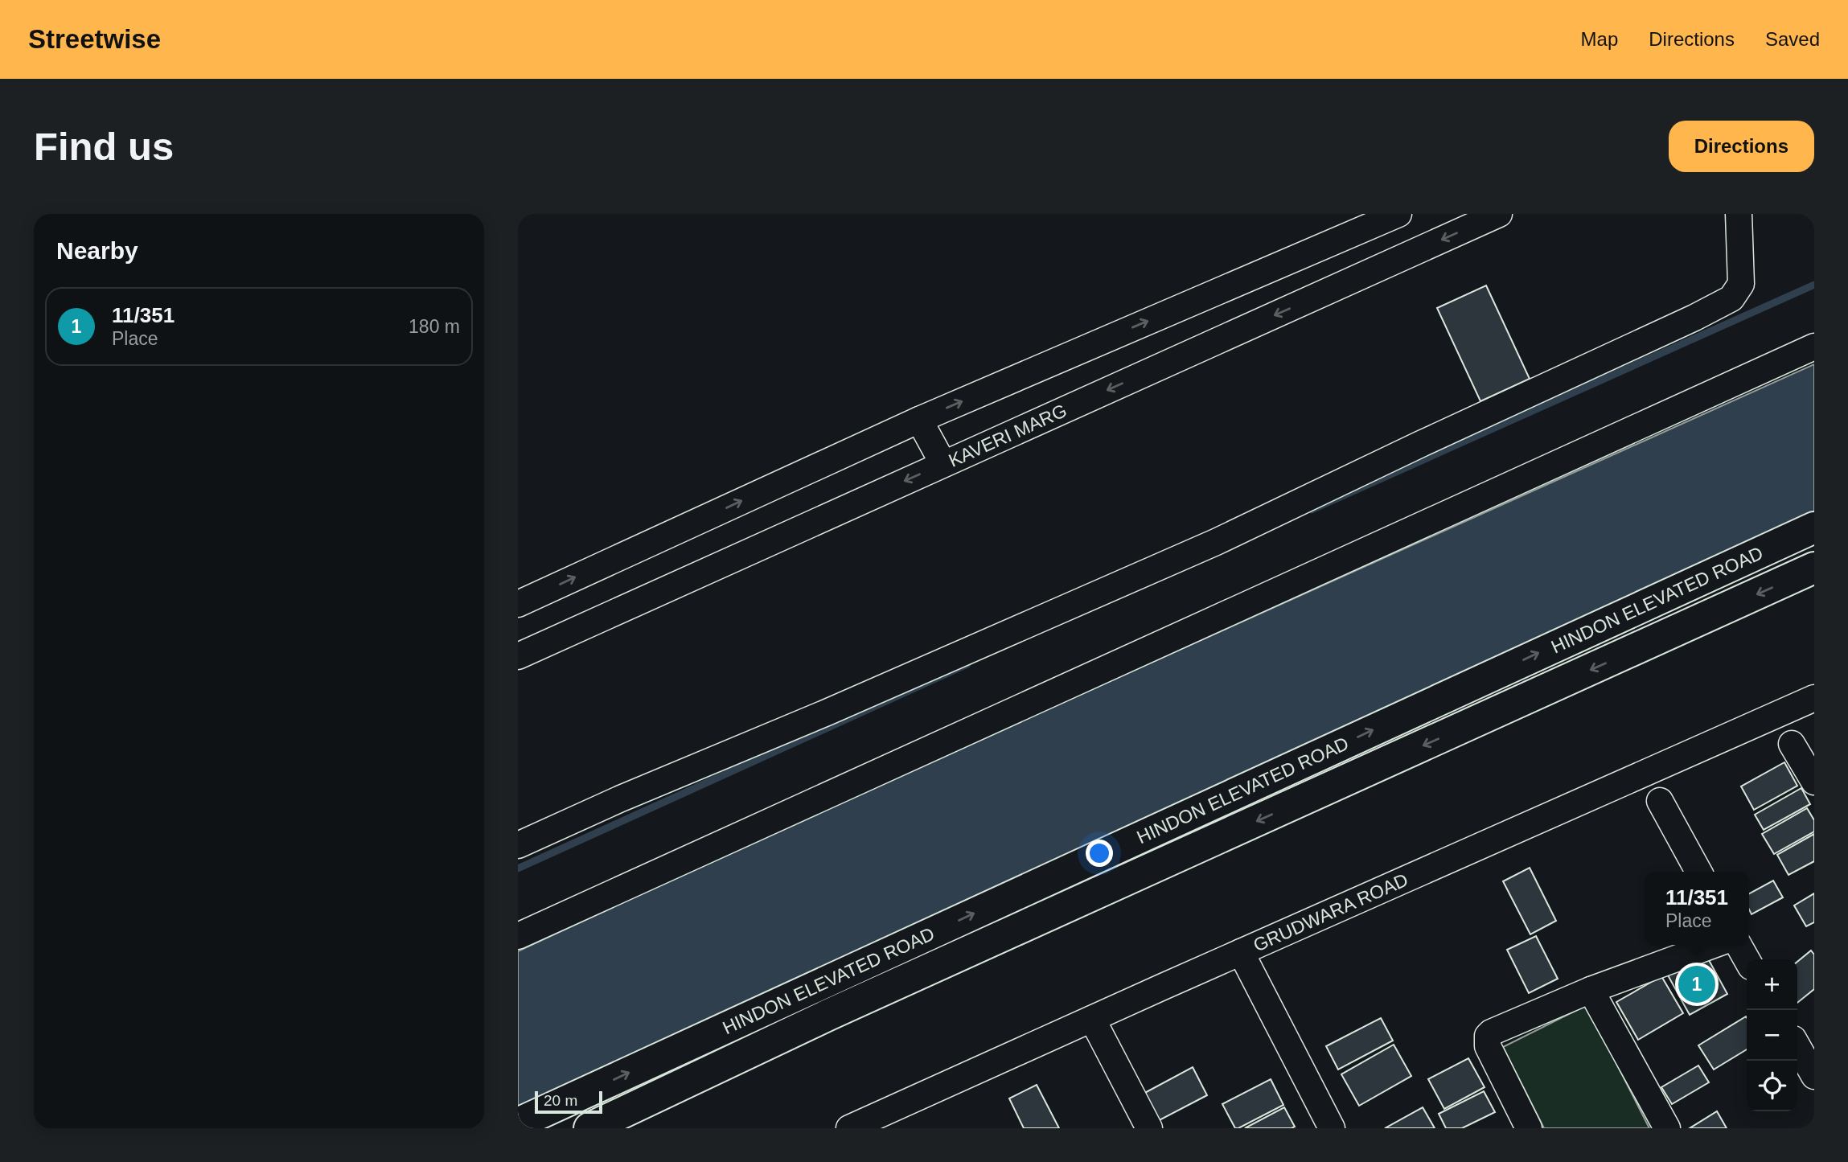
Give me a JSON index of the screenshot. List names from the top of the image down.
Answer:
{
  "streets": {
    "highway": ["HINDON ELEVATED ROAD"],
    "street": ["KAVERI MARG", "GRUDWARA ROAD"]
  },
  "scale_bar": "20 m",
  "page": {
    "header": "Streetwise",
    "nav": ["Map", "Directions", "Saved"],
    "buttons": "Directions",
    "title": "Find us",
    "heading": "Nearby",
    "list": [
      {
        "mark": "1",
        "name": "11/351",
        "note": "Place",
        "value": "180 m"
      }
    ],
    "popup": ["11/351", "Place"],
    "map_buttons": ["+", "−"],
    "pins": "1",
    "scale": "20 m"
  }
}
